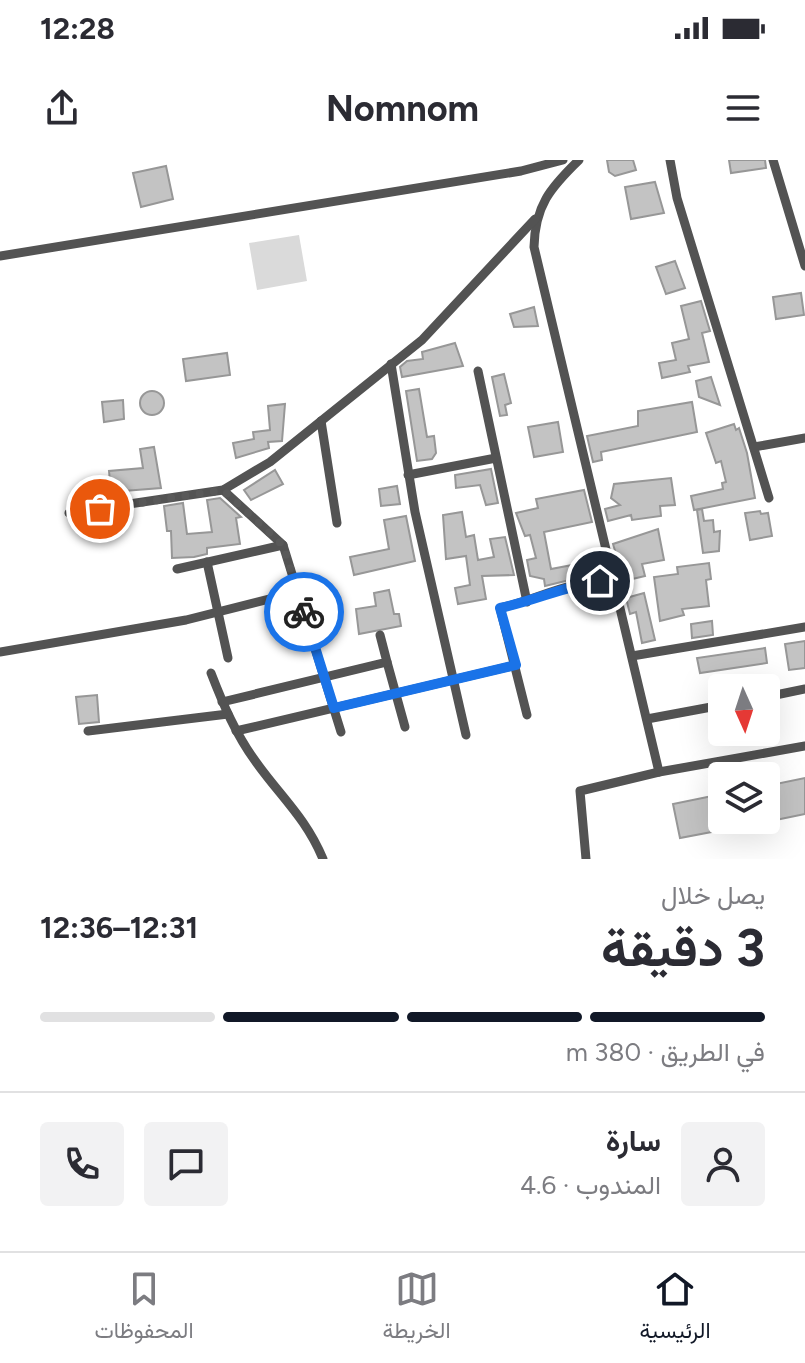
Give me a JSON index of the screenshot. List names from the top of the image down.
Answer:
{
  "north": "bottom",
  "page": {
    "status": "12:28",
    "header": "Nomnom",
    "heading": ["3 دقيقة", "يصل خلال", "12:31–12:36"],
    "panel": ["سارة", "المندوب · 4.6"],
    "bar": "في الطريق · 380 m",
    "tabs": ["الرئيسية", "الخريطة", "المحفوظات"]
  }
}
